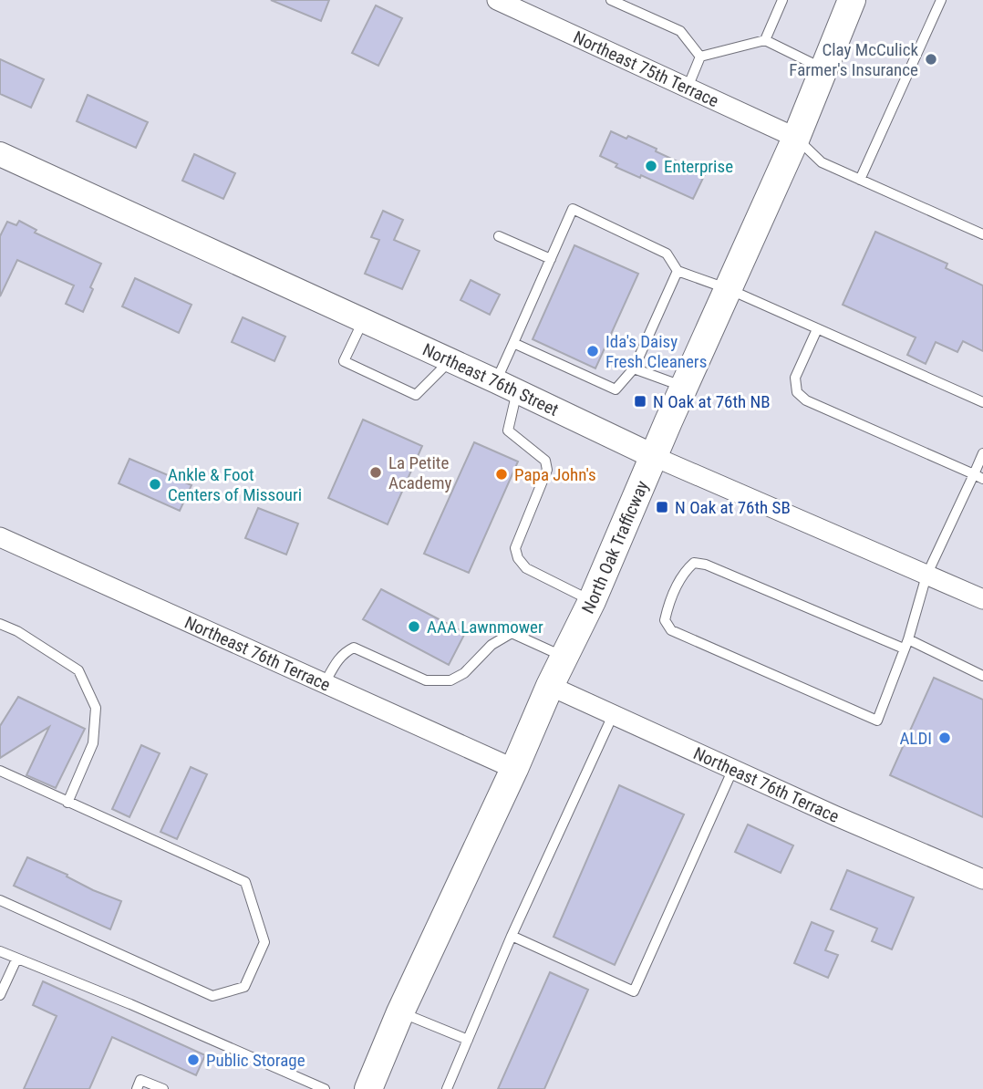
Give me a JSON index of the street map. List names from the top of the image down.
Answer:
{
  "streets": {
    "main road": ["North Oak Trafficway"],
    "street": ["Northeast 75th Terrace", "Northeast 76th Street", "Northeast 76th Terrace"]
  },
  "crossings": [
    ["Northeast 75th Terrace", "North Oak Trafficway"],
    ["Northeast 76th Street", "North Oak Trafficway"],
    ["North Oak Trafficway", "Northeast 76th Terrace"]
  ],
  "places": {
    "other": [
      "Clay McCulick Farmer's Insurance",
      "Enterprise",
      "Ida's Daisy Fresh Cleaners",
      "La Petite Academy",
      "Papa John's",
      "Ankle & Foot Centers of Missouri",
      "AAA Lawnmower",
      "ALDI",
      "Public Storage"
    ],
    "transit": ["N Oak at 76th NB", "N Oak at 76th SB"]
  }
}
